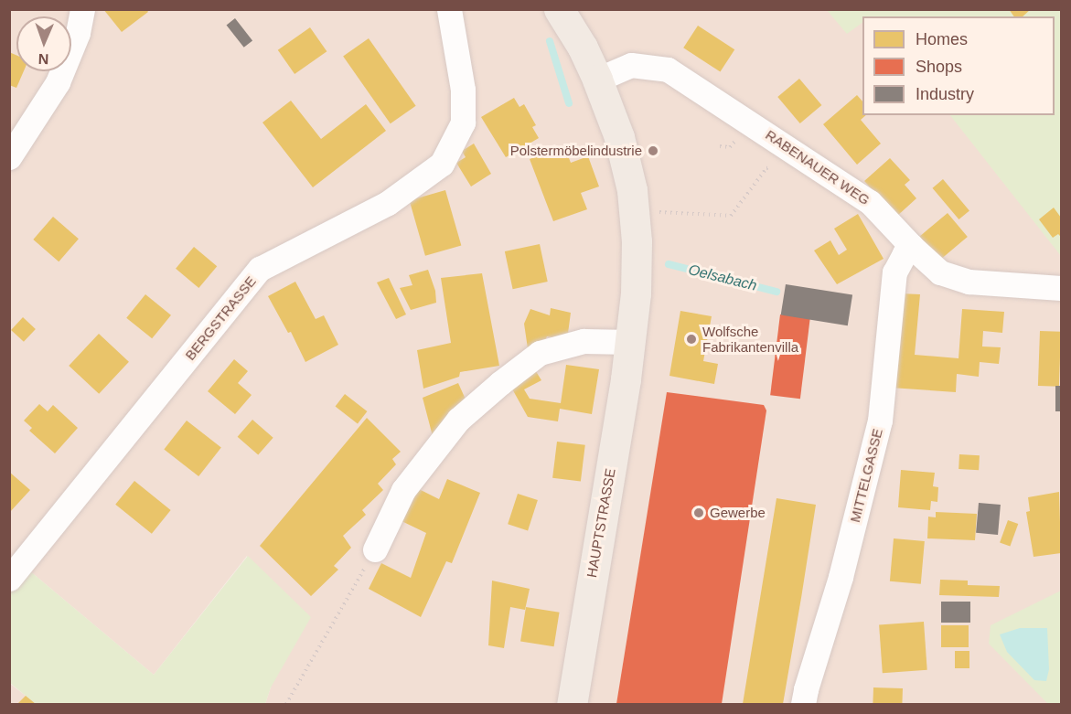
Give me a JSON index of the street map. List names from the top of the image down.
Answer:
{
  "streets": {
    "main road": ["HAUPTSTRASSE"],
    "street": ["RABENAUER WEG", "BERGSTRASSE", "MITTELGASSE"]
  },
  "crossings": [
    ["RABENAUER WEG", "MITTELGASSE"],
    ["RABENAUER WEG", "HAUPTSTRASSE"]
  ],
  "water": ["Oelsabach"],
  "places": ["Polstermöbelindustrie", "Wolfsche Fabrikantenvilla", "Gewerbe"],
  "legend": ["Homes", "Shops", "Industry"],
  "north": "bottom"
}
